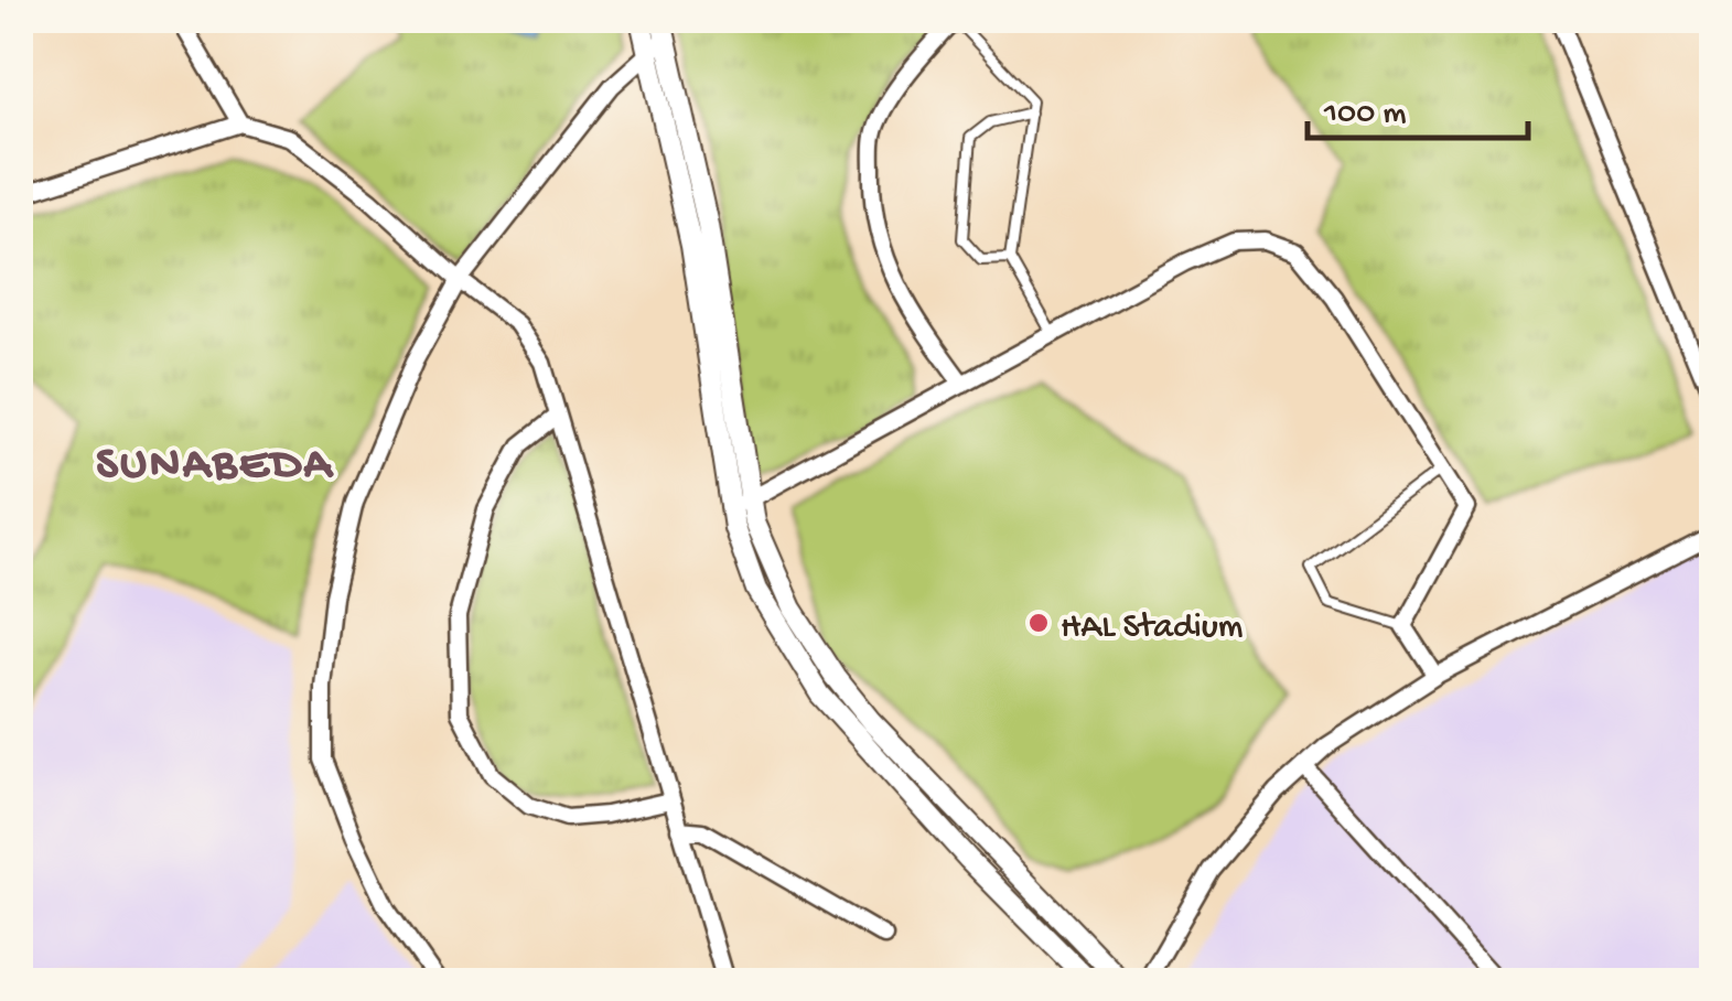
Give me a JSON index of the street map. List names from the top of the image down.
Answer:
{
  "districts": ["SUNABEDA"],
  "places": ["HAL Stadium"],
  "scale_bar": "100 m"
}
